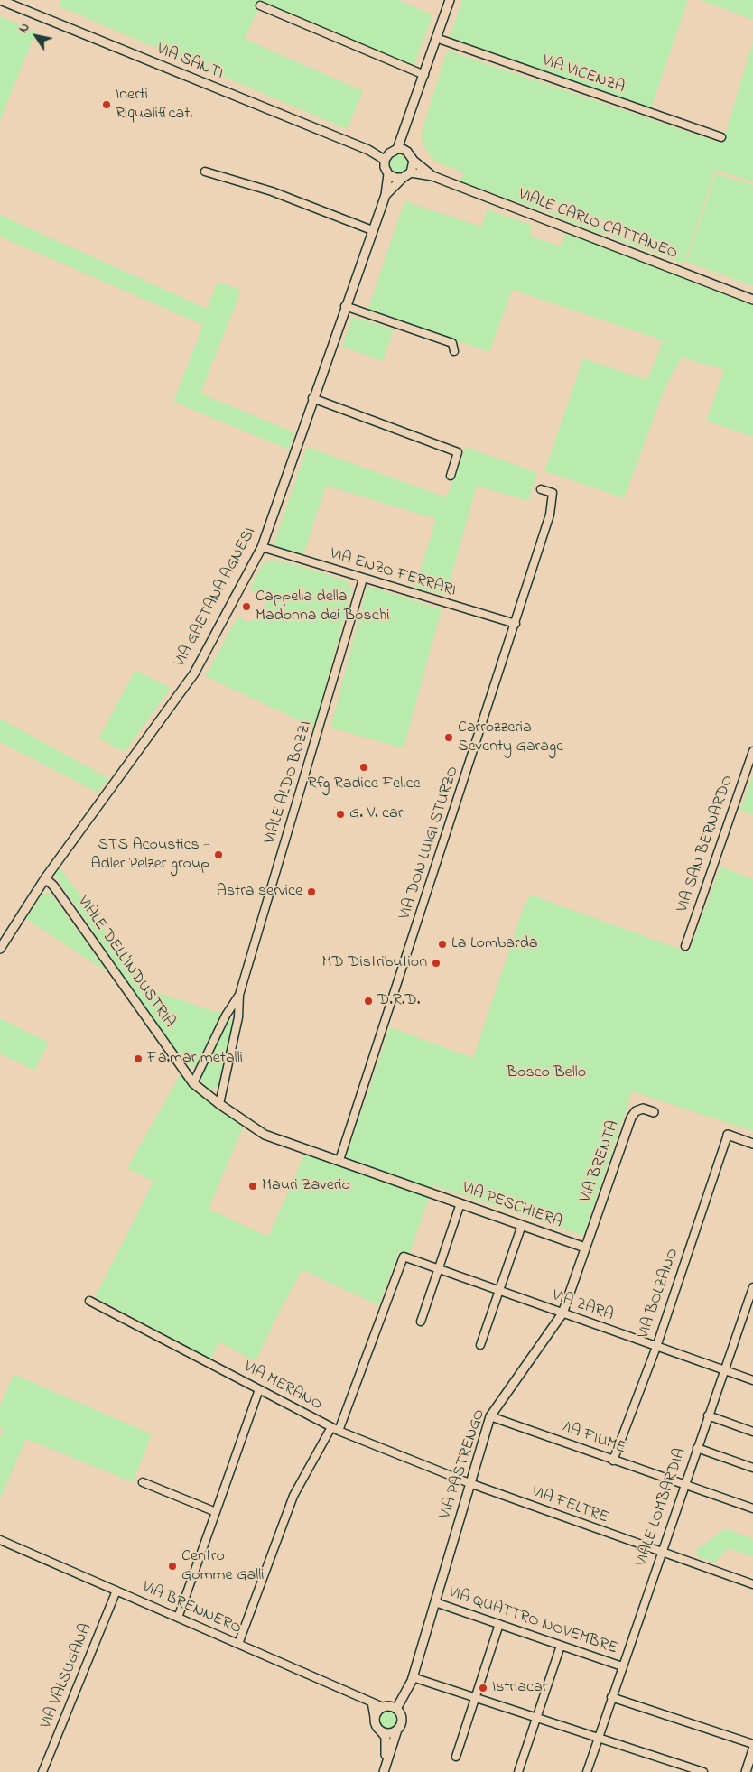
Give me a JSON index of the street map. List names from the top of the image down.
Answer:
{
  "streets": {
    "street": [
      "VIA SANTI",
      "VIA VICENZA",
      "VIALE CARLO CATTANEO",
      "VIA ENZO FERRARI",
      "VIA GAETANA AGNESI",
      "VIALE ALDO BOZZI",
      "VIA DON LUIGI STURZO",
      "VIA SAN BERNARDO",
      "VIALE DELL'INDUSTRIA",
      "VIA BRENTA",
      "VIA PESCHIERA",
      "VIA BOLZANO",
      "VIA ZARA",
      "VIA MERANO",
      "VIA FIUME",
      "VIA PASTRENGO",
      "VIA FELTRE",
      "VIALE LOMBARDIA",
      "VIA BRENNERO",
      "VIA QUATTRO NOVEMBRE",
      "VIA VALSUGANA"
    ]
  },
  "crossings": [
    ["VIA SANTI", "VIALE CARLO CATTANEO"],
    ["VIA SANTI", "VIA GAETANA AGNESI"],
    ["VIALE CARLO CATTANEO", "VIA GAETANA AGNESI"],
    ["VIA ENZO FERRARI", "VIA GAETANA AGNESI"],
    ["VIA ENZO FERRARI", "VIALE ALDO BOZZI"],
    ["VIA ENZO FERRARI", "VIA DON LUIGI STURZO"],
    ["VIA GAETANA AGNESI", "VIALE DELL'INDUSTRIA"],
    ["VIALE ALDO BOZZI", "VIALE DELL'INDUSTRIA"],
    ["VIA DON LUIGI STURZO", "VIALE DELL'INDUSTRIA"],
    ["VIA DON LUIGI STURZO", "VIA PESCHIERA"],
    ["VIALE DELL'INDUSTRIA", "VIA PESCHIERA"],
    ["VIA BRENTA", "VIA PESCHIERA"],
    ["VIA BRENTA", "VIA PASTRENGO"],
    ["VIA PESCHIERA", "VIA PASTRENGO"],
    ["VIA BOLZANO", "VIA ZARA"],
    ["VIA BOLZANO", "VIA FIUME"],
    ["VIA ZARA", "VIA MERANO"],
    ["VIA ZARA", "VIA PASTRENGO"],
    ["VIA ZARA", "VIALE LOMBARDIA"],
    ["VIA MERANO", "VIA PASTRENGO"],
    ["VIA MERANO", "VIA FELTRE"],
    ["VIA FIUME", "VIA PASTRENGO"],
    ["VIA FIUME", "VIALE LOMBARDIA"],
    ["VIA PASTRENGO", "VIA FELTRE"],
    ["VIA PASTRENGO", "VIA BRENNERO"],
    ["VIA PASTRENGO", "VIA QUATTRO NOVEMBRE"],
    ["VIA FELTRE", "VIALE LOMBARDIA"],
    ["VIALE LOMBARDIA", "VIA QUATTRO NOVEMBRE"],
    ["VIA BRENNERO", "VIA VALSUGANA"]
  ],
  "parks": ["Bosco Bello"],
  "places": [
    "Inerti Riqualificati",
    "Cappella della Madonna dei Boschi",
    "Carrozzeria Seventy Garage",
    "Rfg Radice Felice",
    "G. V. car",
    "STS Acoustics - Adler Pelzer group",
    "Astra service",
    "La Lombarda",
    "MD Distribution",
    "D.R.D.",
    "Fa.mar metalli",
    "Mauri Zaverio",
    "Centro Gomme Galli",
    "Istriacar"
  ],
  "north": "top left"
}
